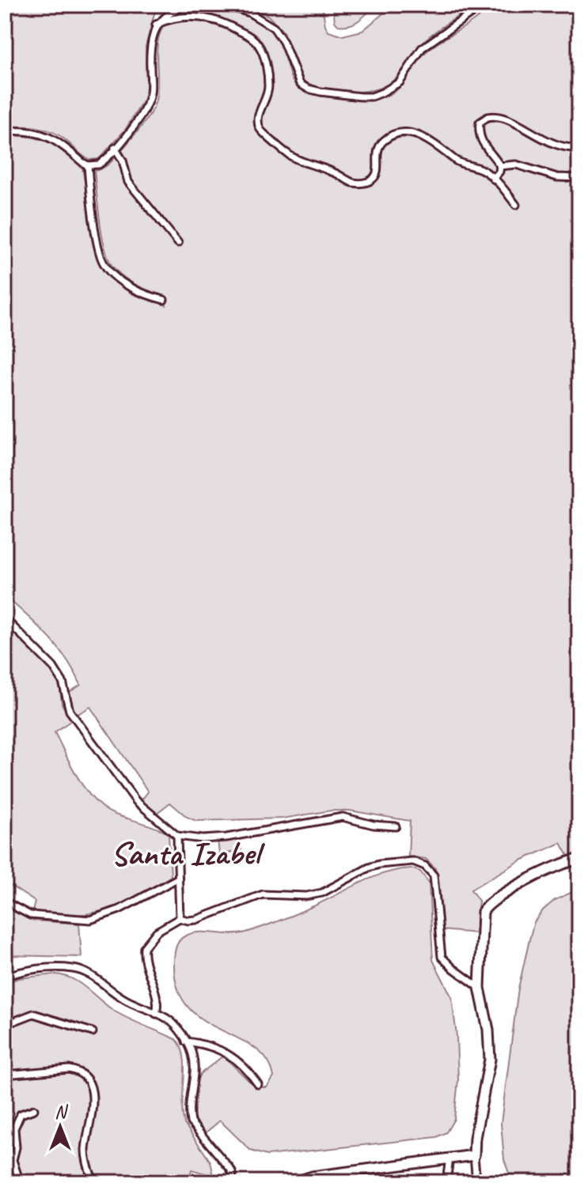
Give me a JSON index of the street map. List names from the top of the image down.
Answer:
{
  "districts": ["Santa Izabel"],
  "north": "top"
}
